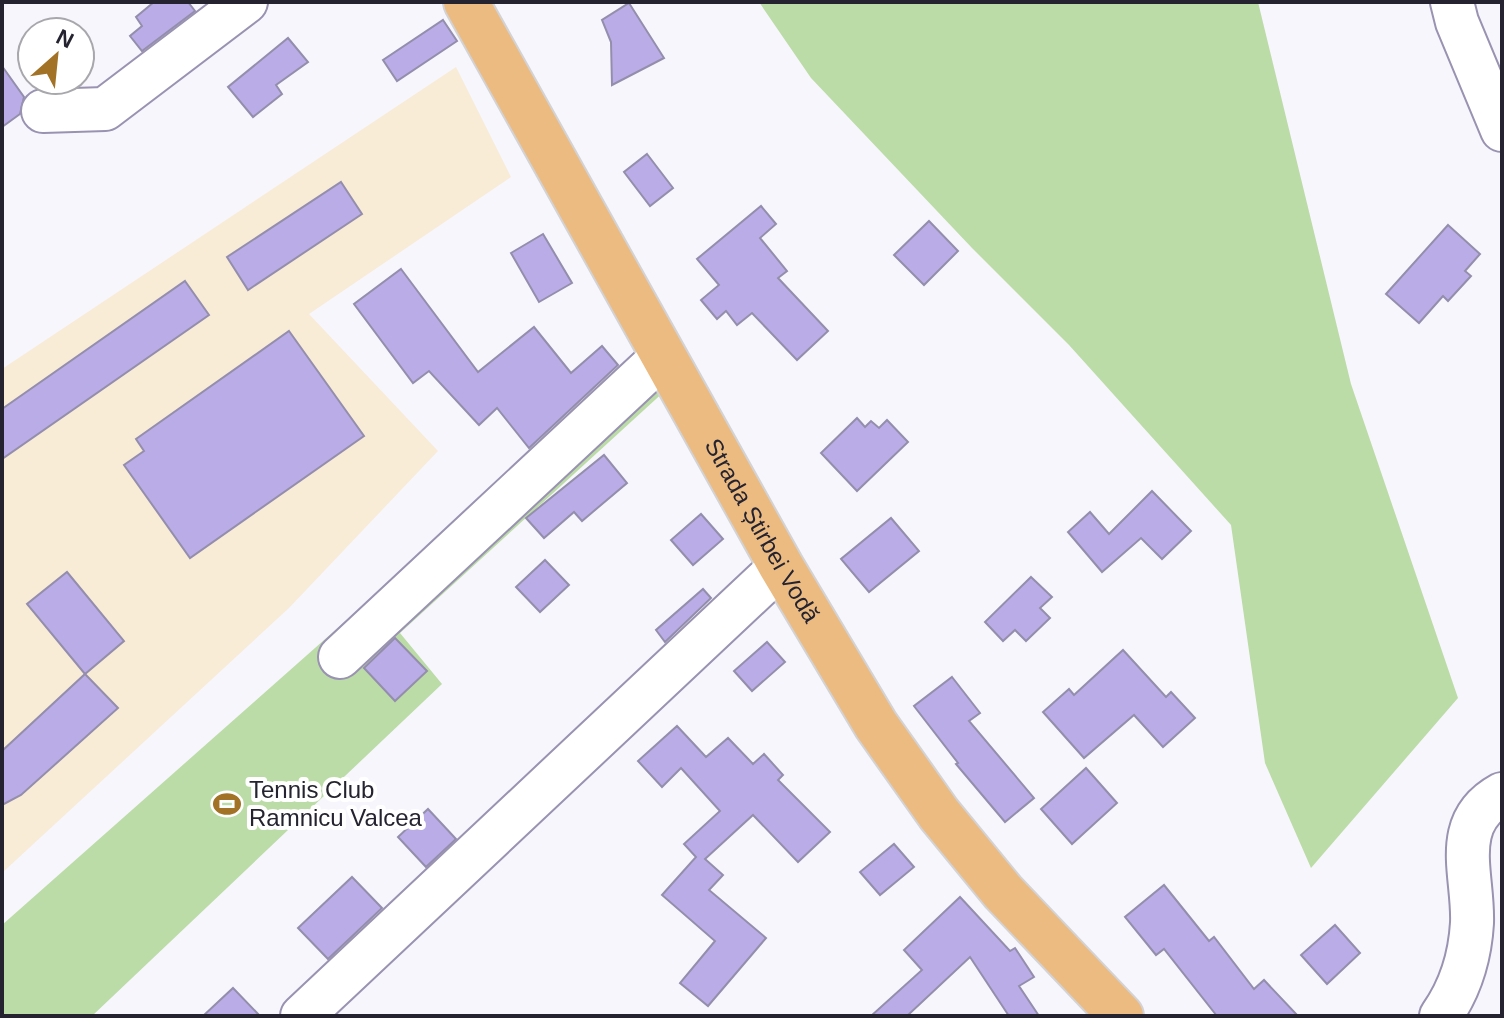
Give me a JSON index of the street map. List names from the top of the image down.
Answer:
{
  "streets": {
    "main road": ["Strada Știrbei Vodă"]
  },
  "places": {
    "sports": ["Tennis Club Ramnicu Valcea"]
  },
  "north": "top right"
}
